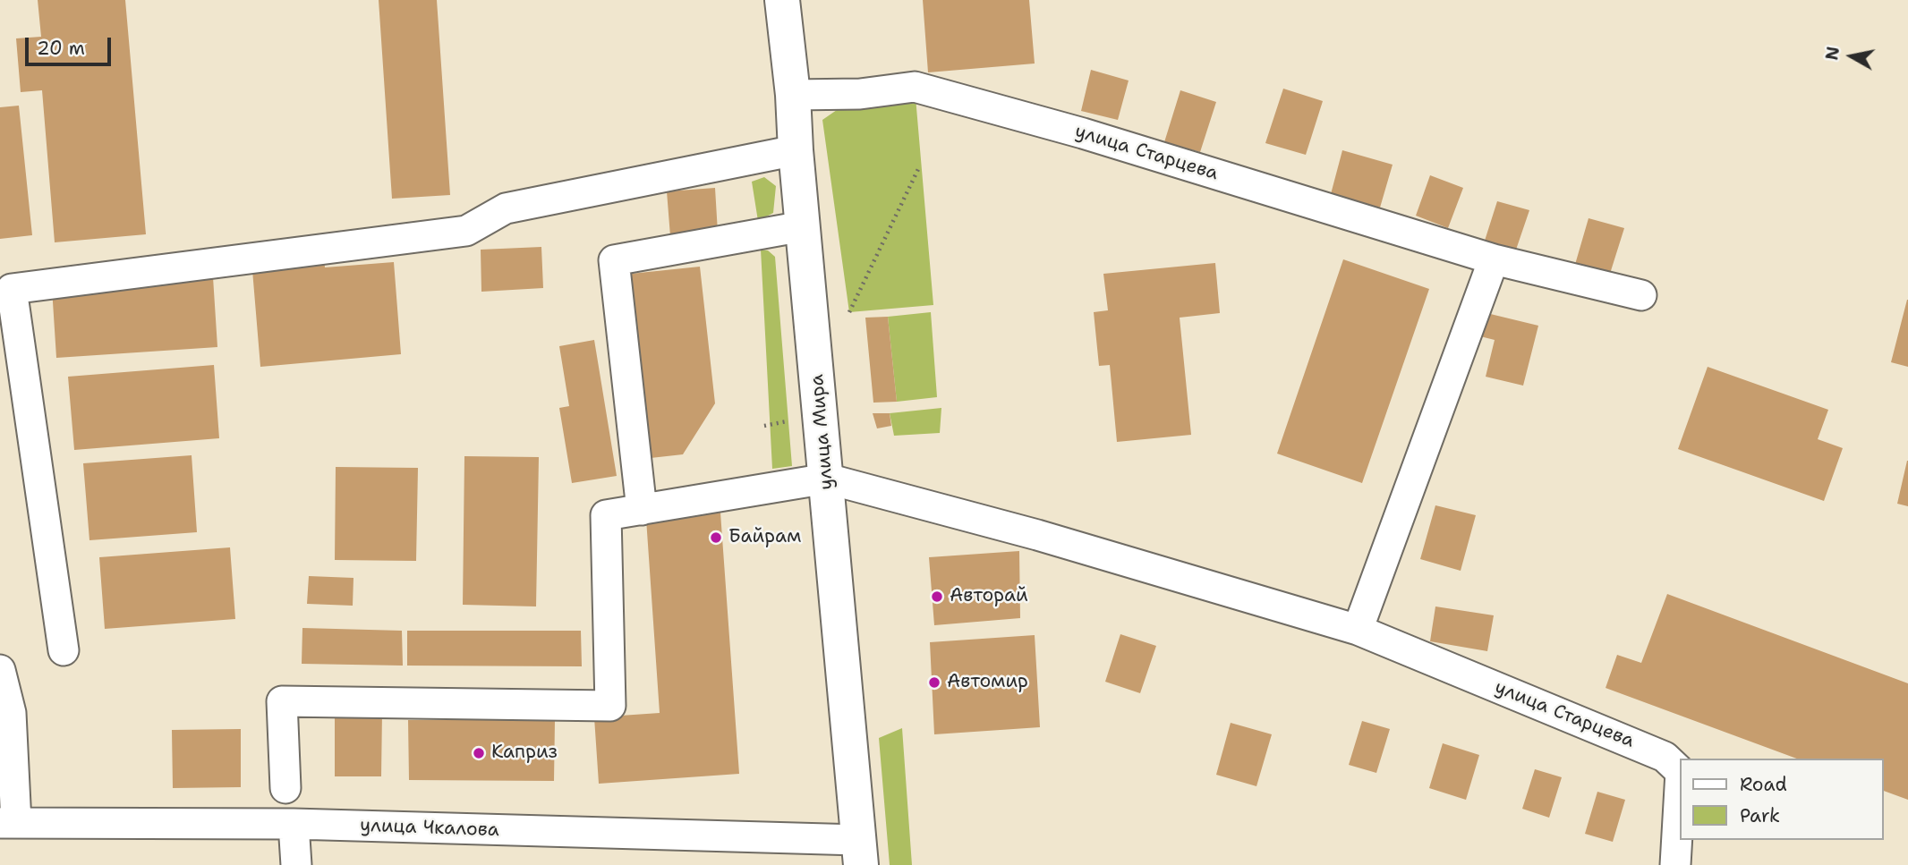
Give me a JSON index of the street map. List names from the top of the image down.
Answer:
{
  "streets": {
    "main road": ["улица Мира"],
    "street": ["улица Старцева", "улица Чкалова"]
  },
  "crossings": [
    ["улица Старцева", "улица Мира"],
    ["улица Мира", "улица Чкалова"]
  ],
  "places": [
    "Байрам",
    "Авторай",
    "Автомир",
    "Каприз"
  ],
  "legend": ["Road", "Park"],
  "scale_bar": "20 m",
  "north": "left"
}
